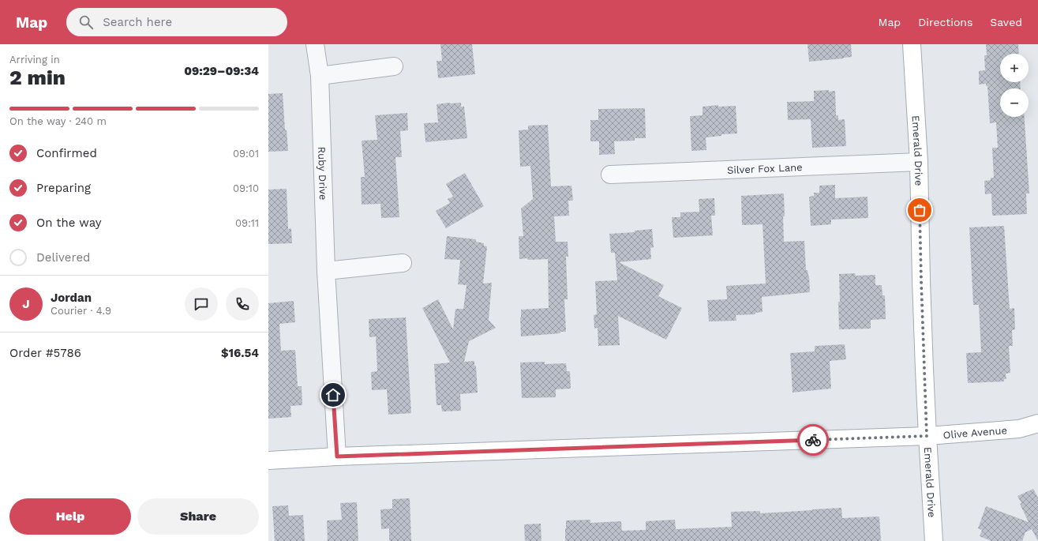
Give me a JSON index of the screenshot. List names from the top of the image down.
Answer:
{
  "streets": {
    "main road": ["Emerald Drive", "Olive Avenue"],
    "street": ["Silver Fox Lane", "Ruby Drive"]
  },
  "crossings": [
    ["Emerald Drive", "Silver Fox Lane"],
    ["Emerald Drive", "Olive Avenue"],
    ["Ruby Drive", "Olive Avenue"]
  ],
  "page": {
    "header": "Map",
    "search": "Search here",
    "nav": ["Map", "Directions", "Saved"],
    "heading": ["2 min", "Arriving in", "09:29–09:34"],
    "panel": [
      "Jordan",
      "Courier · 4.9",
      "Order #5786",
      "$16.54"
    ],
    "map_buttons": ["+", "−"],
    "bar": "On the way · 240 m",
    "list": [
      ["Confirmed", "09:01"],
      ["Preparing", "09:10"],
      ["On the way", "09:11"],
      "Delivered"
    ],
    "round": "J",
    "buttons": ["Help", "Share"]
  }
}
